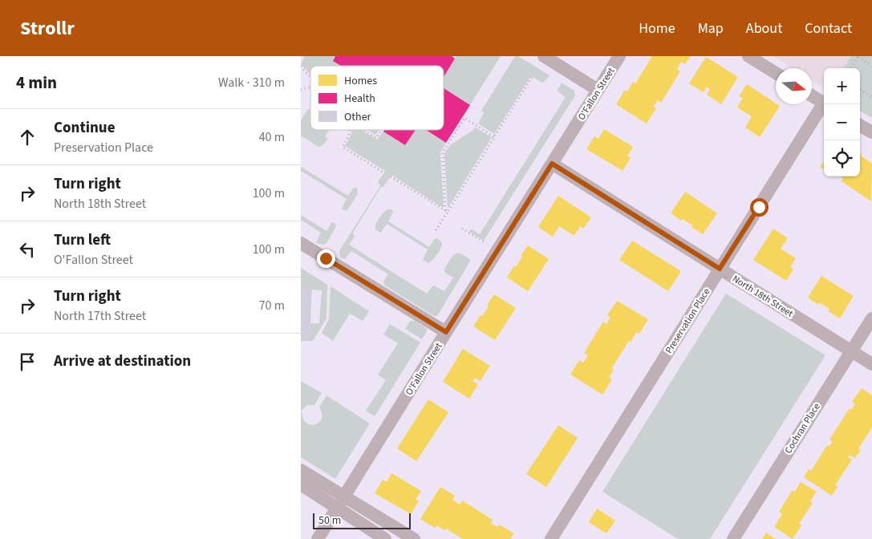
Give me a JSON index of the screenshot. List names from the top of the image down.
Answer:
{
  "streets": {
    "street": [
      "O'Fallon Street",
      "North 18th Street",
      "Preservation Place",
      "Cochran Place"
    ]
  },
  "crossings": [
    ["O'Fallon Street", "North 18th Street"],
    ["North 18th Street", "Preservation Place"],
    ["North 18th Street", "Cochran Place"]
  ],
  "legend": ["Homes", "Health", "Other"],
  "scale_bar": "50 m",
  "north": "right",
  "page": {
    "header": "Strollr",
    "nav": [
      "Home",
      "Map",
      "About",
      "Contact"
    ],
    "heading": ["4 min", "Walk · 310 m"],
    "map_buttons": ["+", "−"],
    "list": [
      ["Continue", "Preservation Place", "40 m"],
      ["Turn right", "North 18th Street", "100 m"],
      ["Turn left", "O'Fallon Street", "100 m"],
      ["Turn right", "North 17th Street", "70 m"],
      "Arrive at destination"
    ],
    "scale": "50 m"
  }
}
